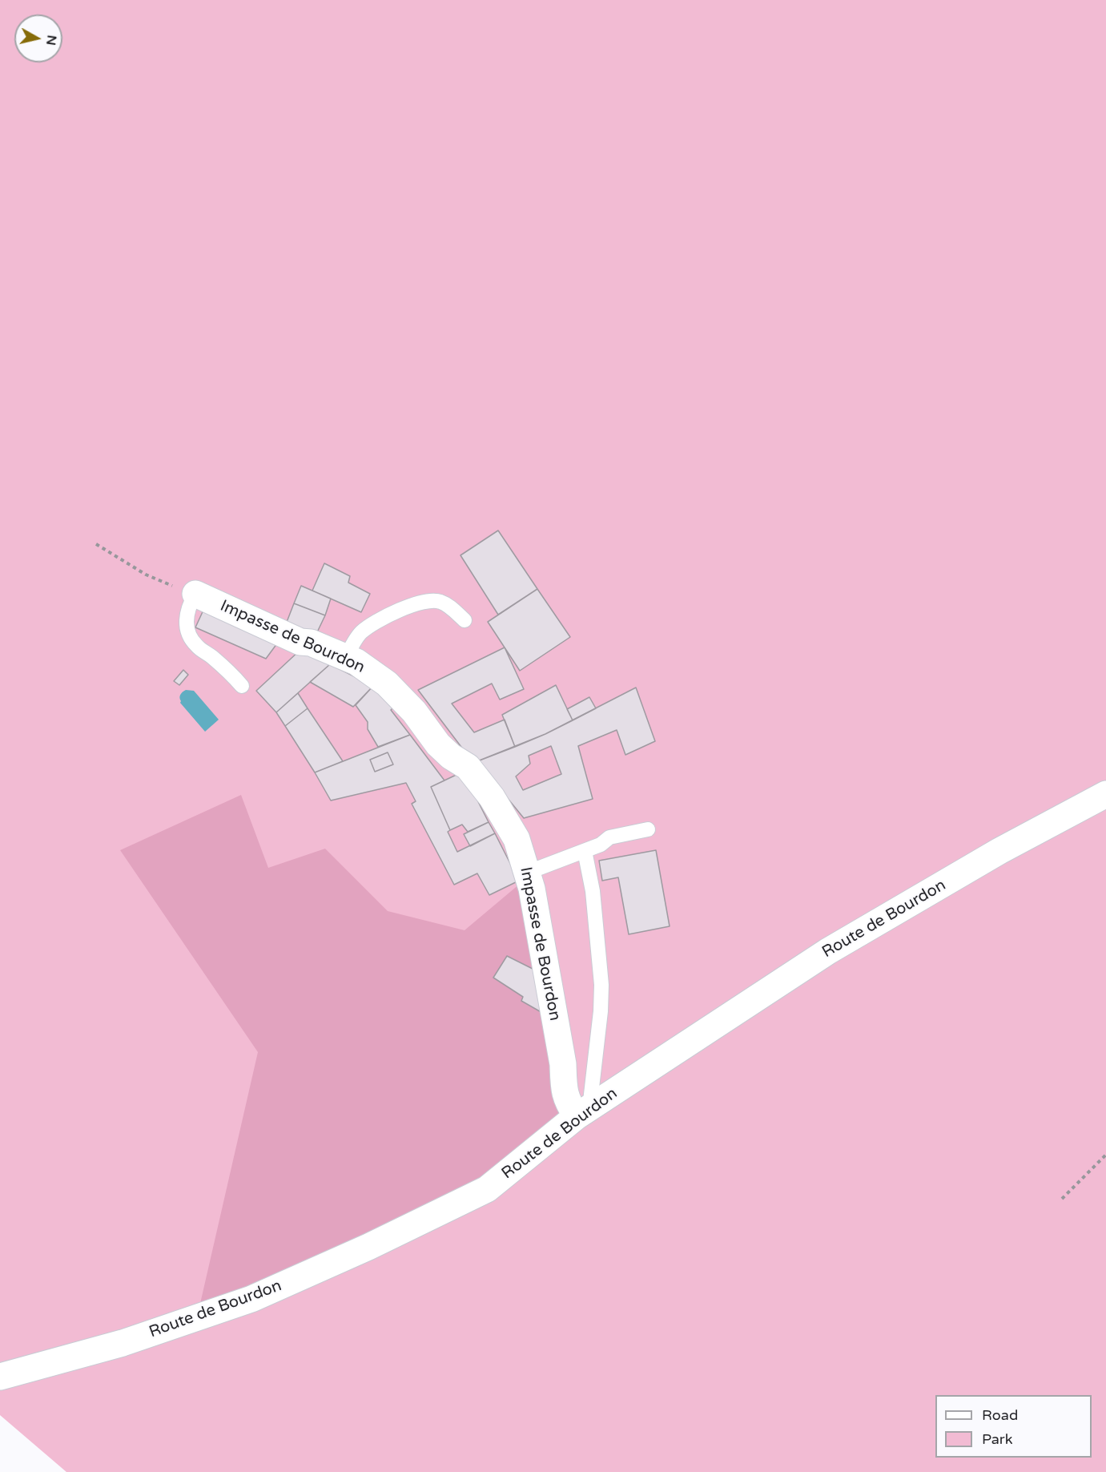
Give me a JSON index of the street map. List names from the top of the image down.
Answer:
{
  "streets": {
    "street": ["Impasse de Bourdon", "Route de Bourdon"]
  },
  "crossings": [
    ["Impasse de Bourdon", "Route de Bourdon"]
  ],
  "legend": ["Road", "Park"],
  "north": "right"
}
